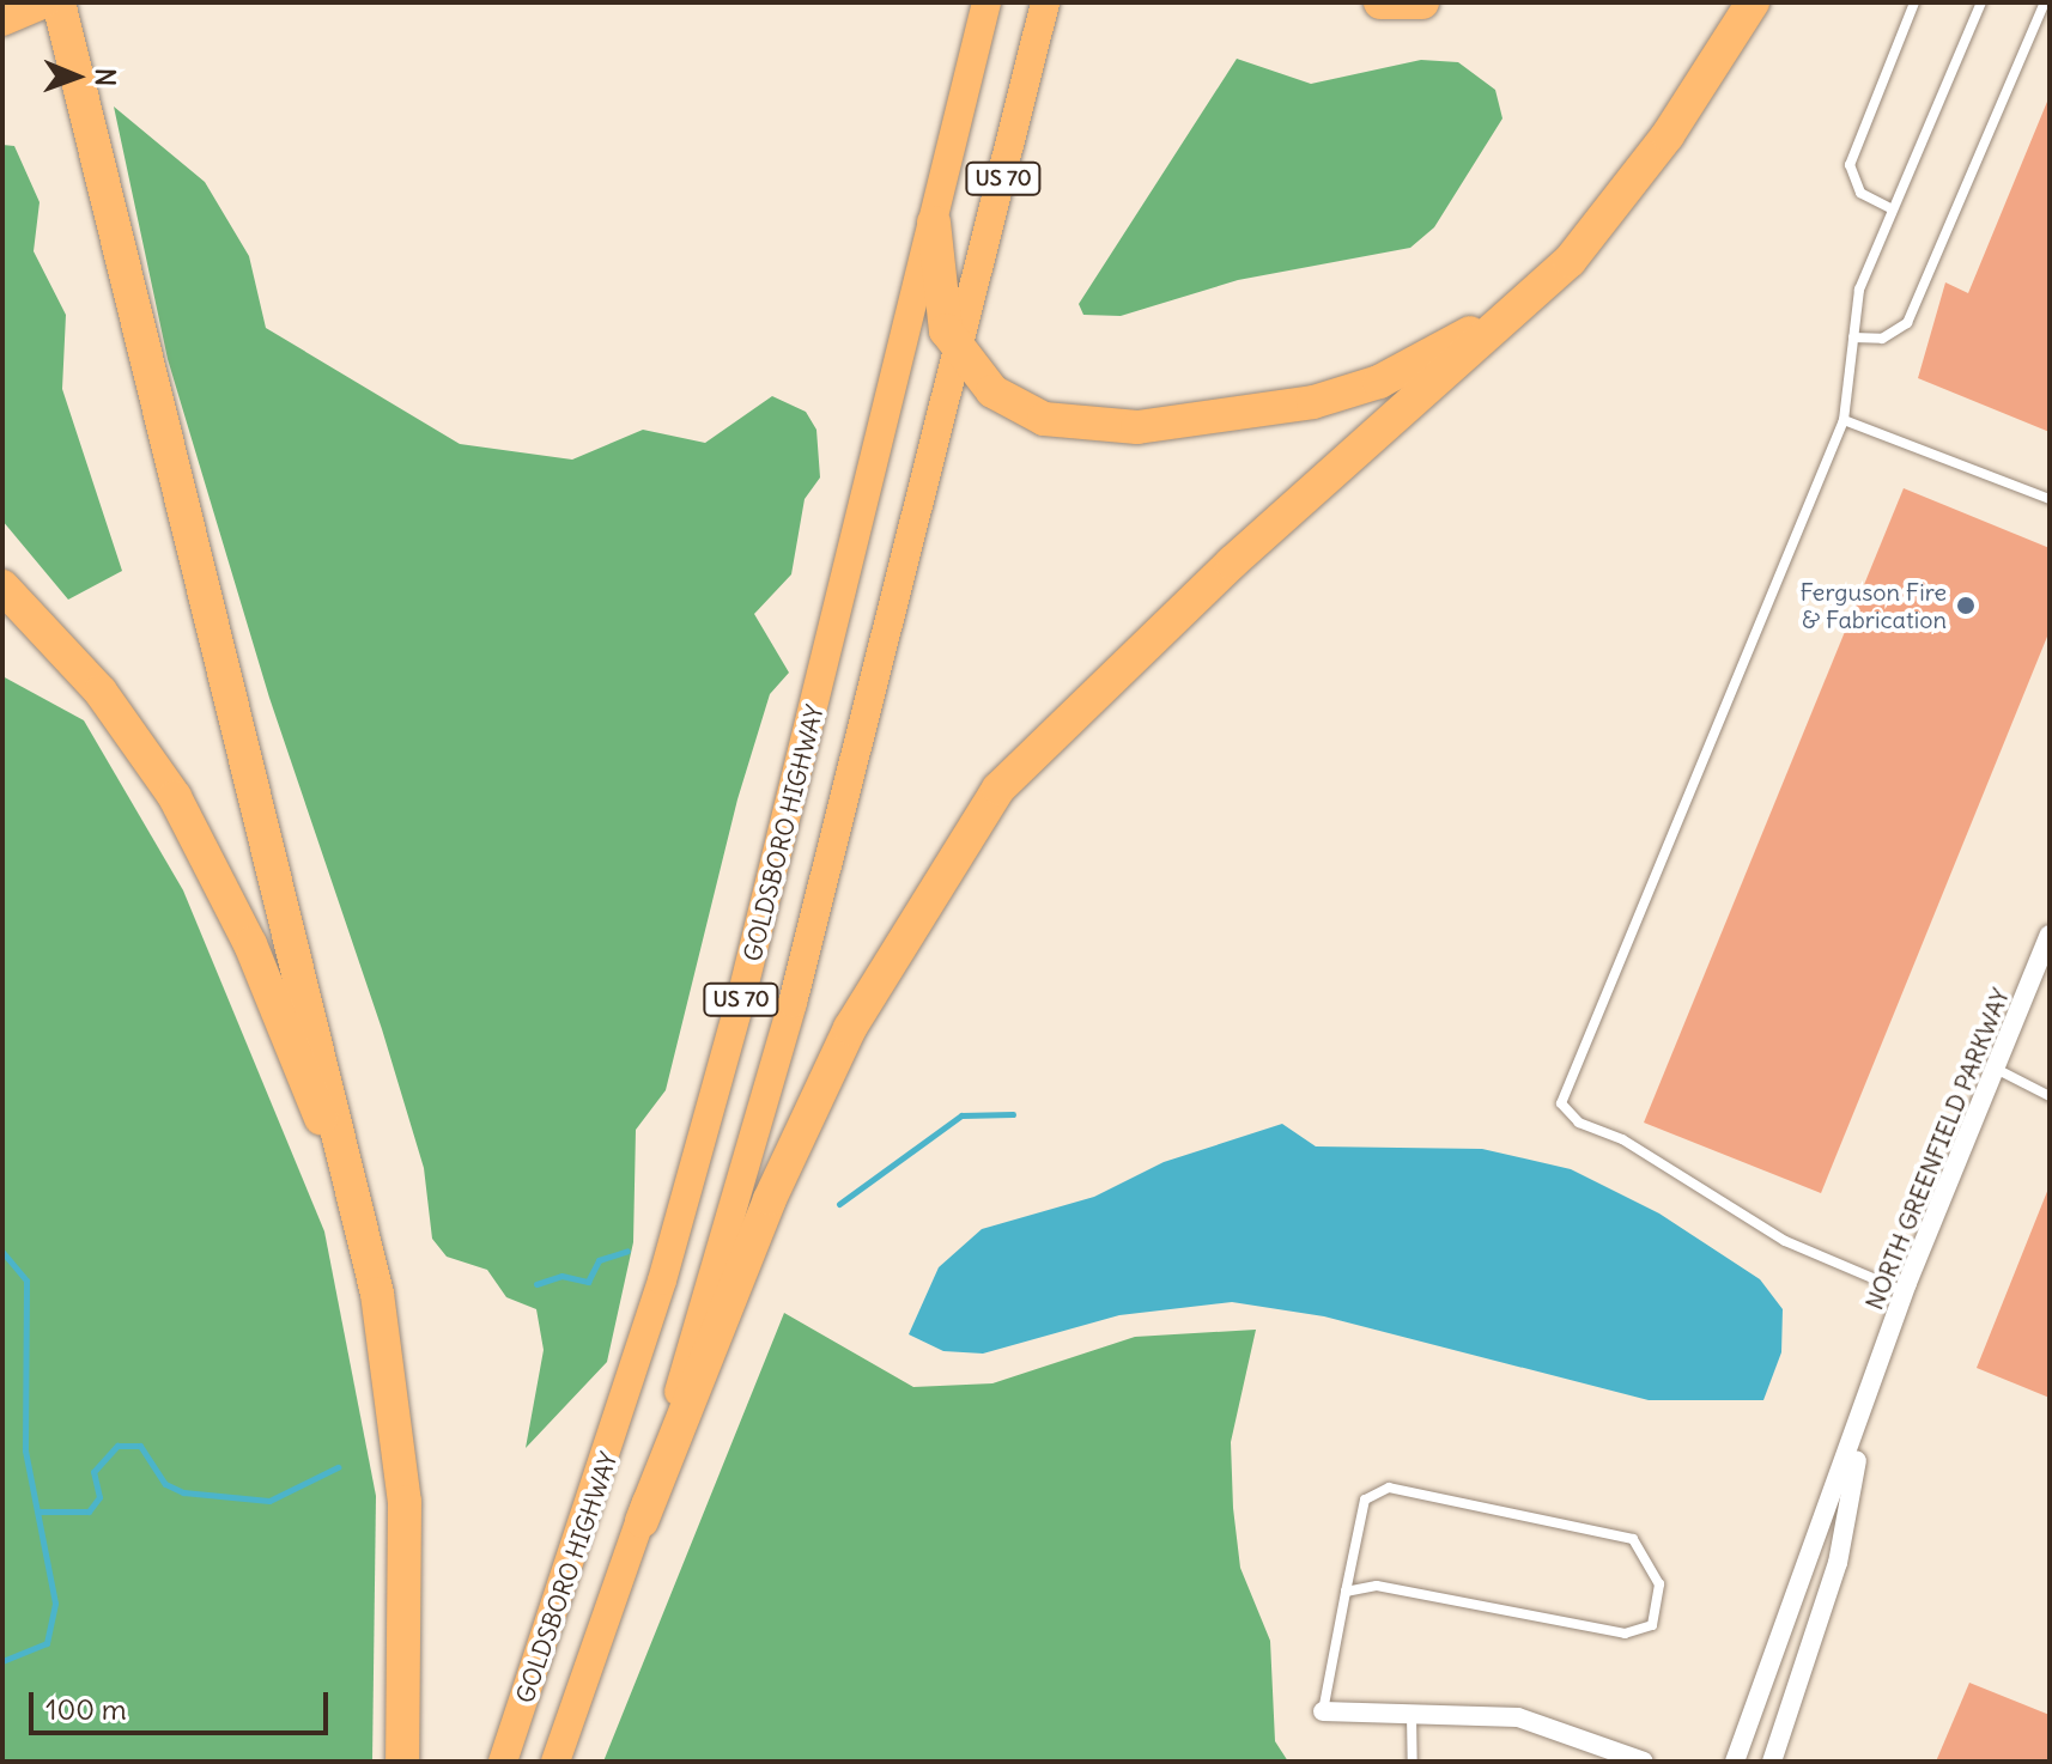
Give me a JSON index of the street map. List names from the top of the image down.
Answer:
{
  "streets": {
    "main road": ["US 70", "GOLDSBORO HIGHWAY"],
    "street": ["NORTH GREENFIELD PARKWAY"]
  },
  "places": ["Ferguson Fire & Fabrication"],
  "scale_bar": "100 m",
  "north": "right"
}
